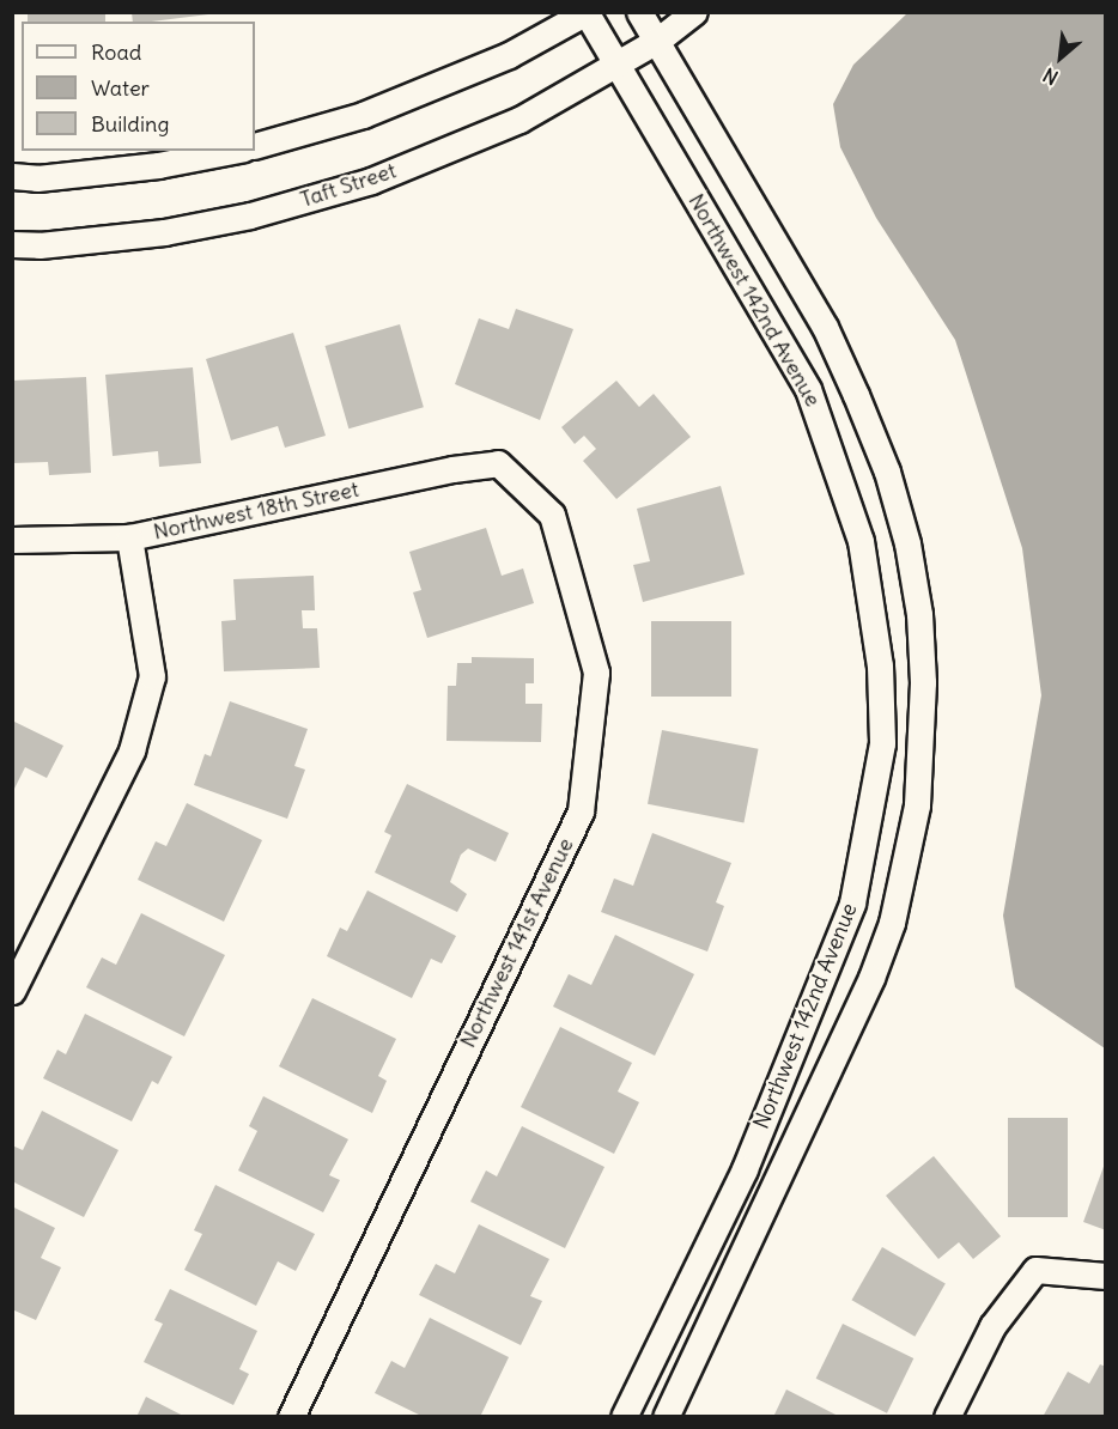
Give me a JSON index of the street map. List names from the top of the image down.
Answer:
{
  "streets": {
    "street": [
      "Taft Street",
      "Northwest 142nd Avenue",
      "Northwest 18th Street",
      "Northwest 141st Avenue"
    ]
  },
  "crossings": [
    ["Taft Street", "Northwest 142nd Avenue"],
    ["Northwest 18th Street", "Northwest 141st Avenue"]
  ],
  "legend": ["Road", "Water", "Building"],
  "north": "bottom left"
}
